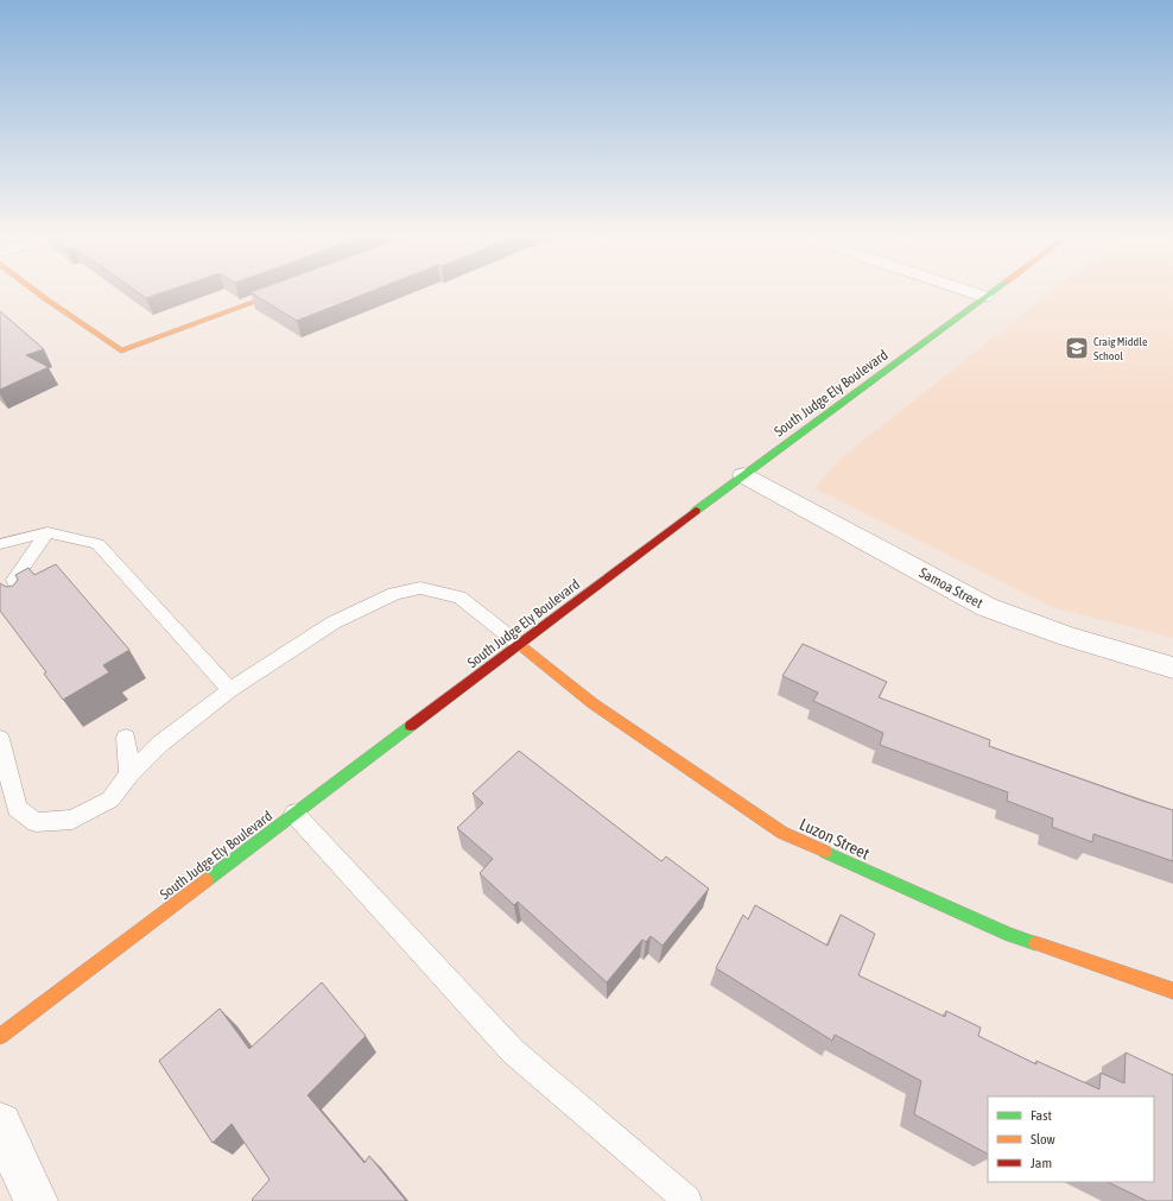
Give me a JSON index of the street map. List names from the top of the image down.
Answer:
{
  "streets": {
    "main road": ["South Judge Ely Boulevard", "Luzon Street"],
    "street": ["Samoa Street"]
  },
  "crossings": [
    ["South Judge Ely Boulevard", "Samoa Street"],
    ["South Judge Ely Boulevard", "Luzon Street"]
  ],
  "places": {
    "school or university": ["Craig Middle School"]
  },
  "legend": ["Fast", "Slow", "Jam"]
}
